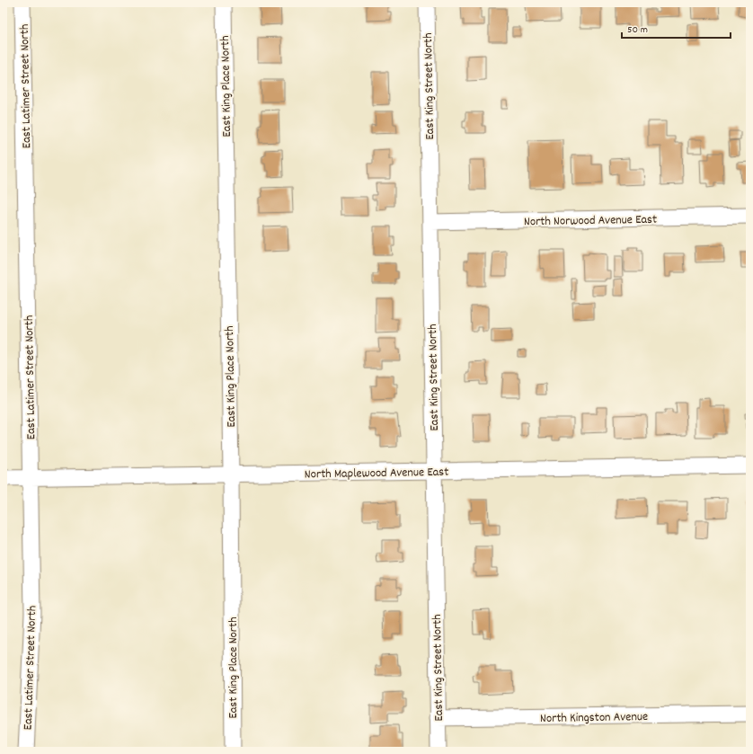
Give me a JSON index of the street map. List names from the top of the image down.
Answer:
{
  "streets": {
    "street": [
      "East Latimer Street North",
      "East King Place North",
      "East King Street North",
      "North Norwood Avenue East",
      "North Maplewood Avenue East",
      "North Kingston Avenue"
    ]
  },
  "crossings": [
    ["East Latimer Street North", "North Maplewood Avenue East"],
    ["East King Place North", "North Maplewood Avenue East"],
    ["East King Street North", "North Norwood Avenue East"],
    ["East King Street North", "North Maplewood Avenue East"],
    ["East King Street North", "North Kingston Avenue"]
  ],
  "scale_bar": "50 m"
}
